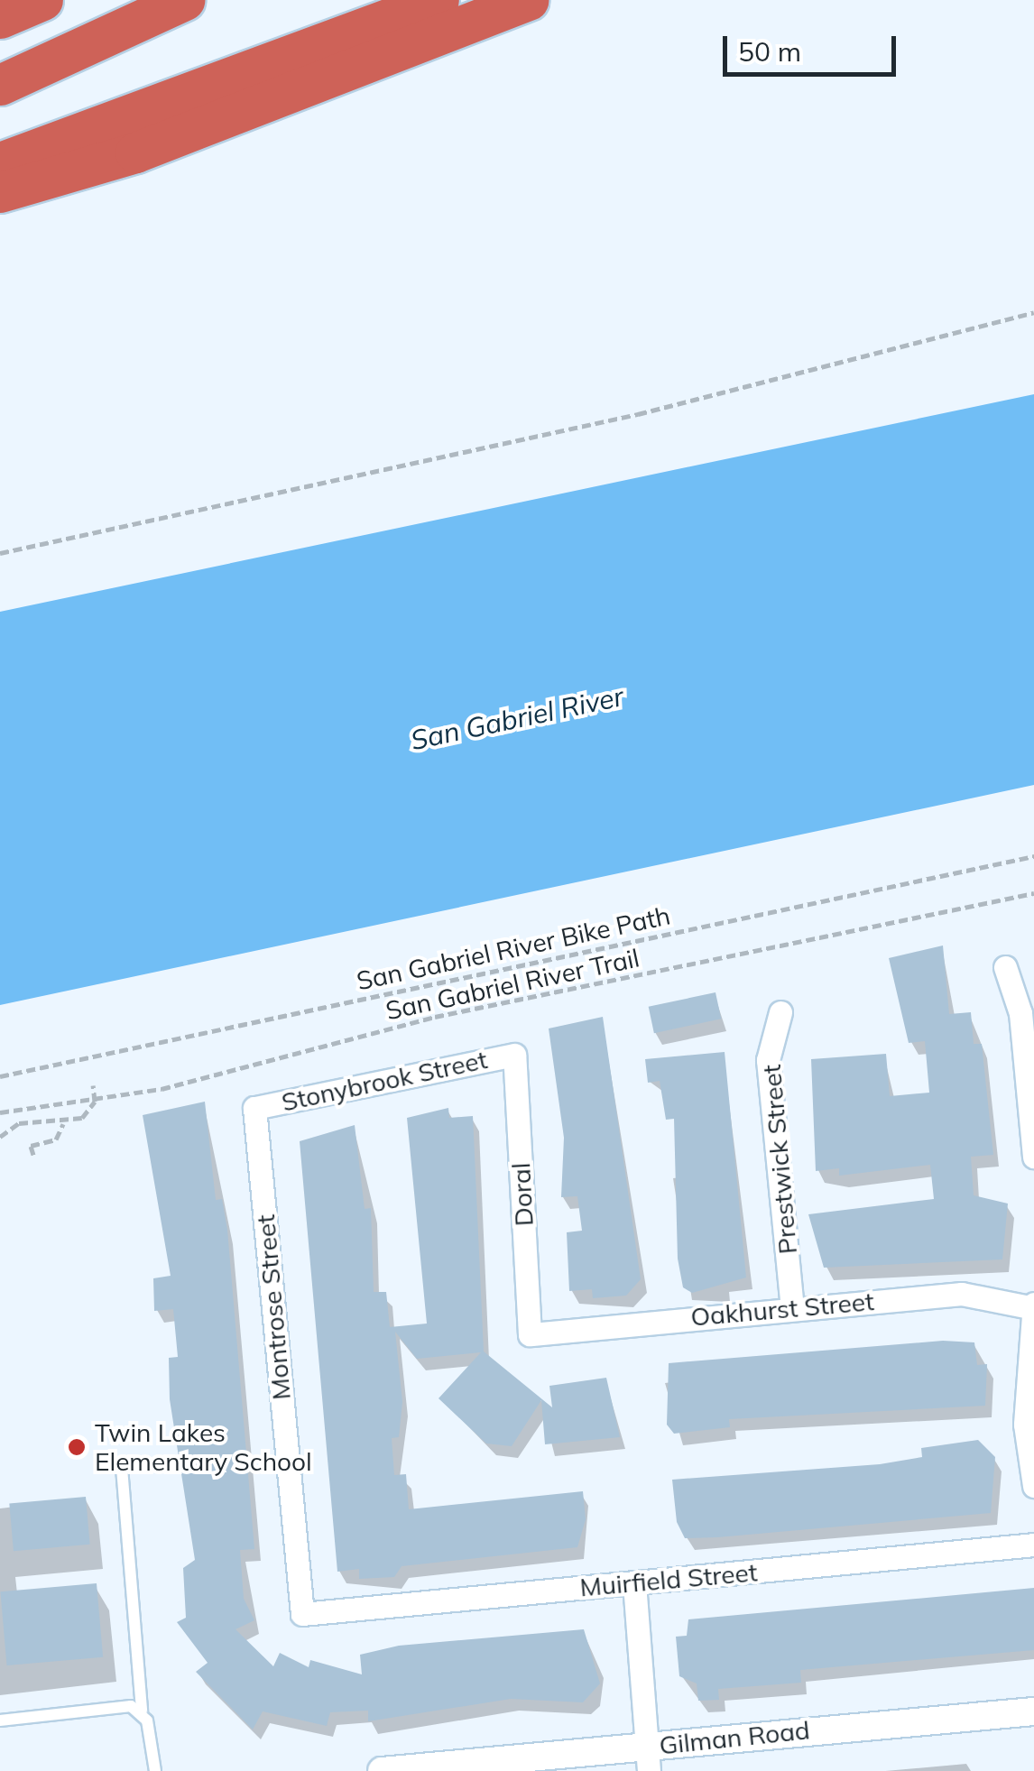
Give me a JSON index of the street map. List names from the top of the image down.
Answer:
{
  "streets": {
    "street": [
      "Stonybrook Street",
      "Prestwick Street",
      "Doral",
      "Montrose Street",
      "Oakhurst Street",
      "Muirfield Street",
      "Gilman Road"
    ],
    "path": ["San Gabriel River Bike Path", "San Gabriel River Trail"]
  },
  "crossings": [
    ["Stonybrook Street", "Doral"],
    ["Stonybrook Street", "Montrose Street"],
    ["Prestwick Street", "Oakhurst Street"],
    ["Doral", "Oakhurst Street"],
    ["Montrose Street", "Muirfield Street"]
  ],
  "water": ["San Gabriel River"],
  "places": ["Twin Lakes Elementary School"],
  "scale_bar": "50 m"
}
